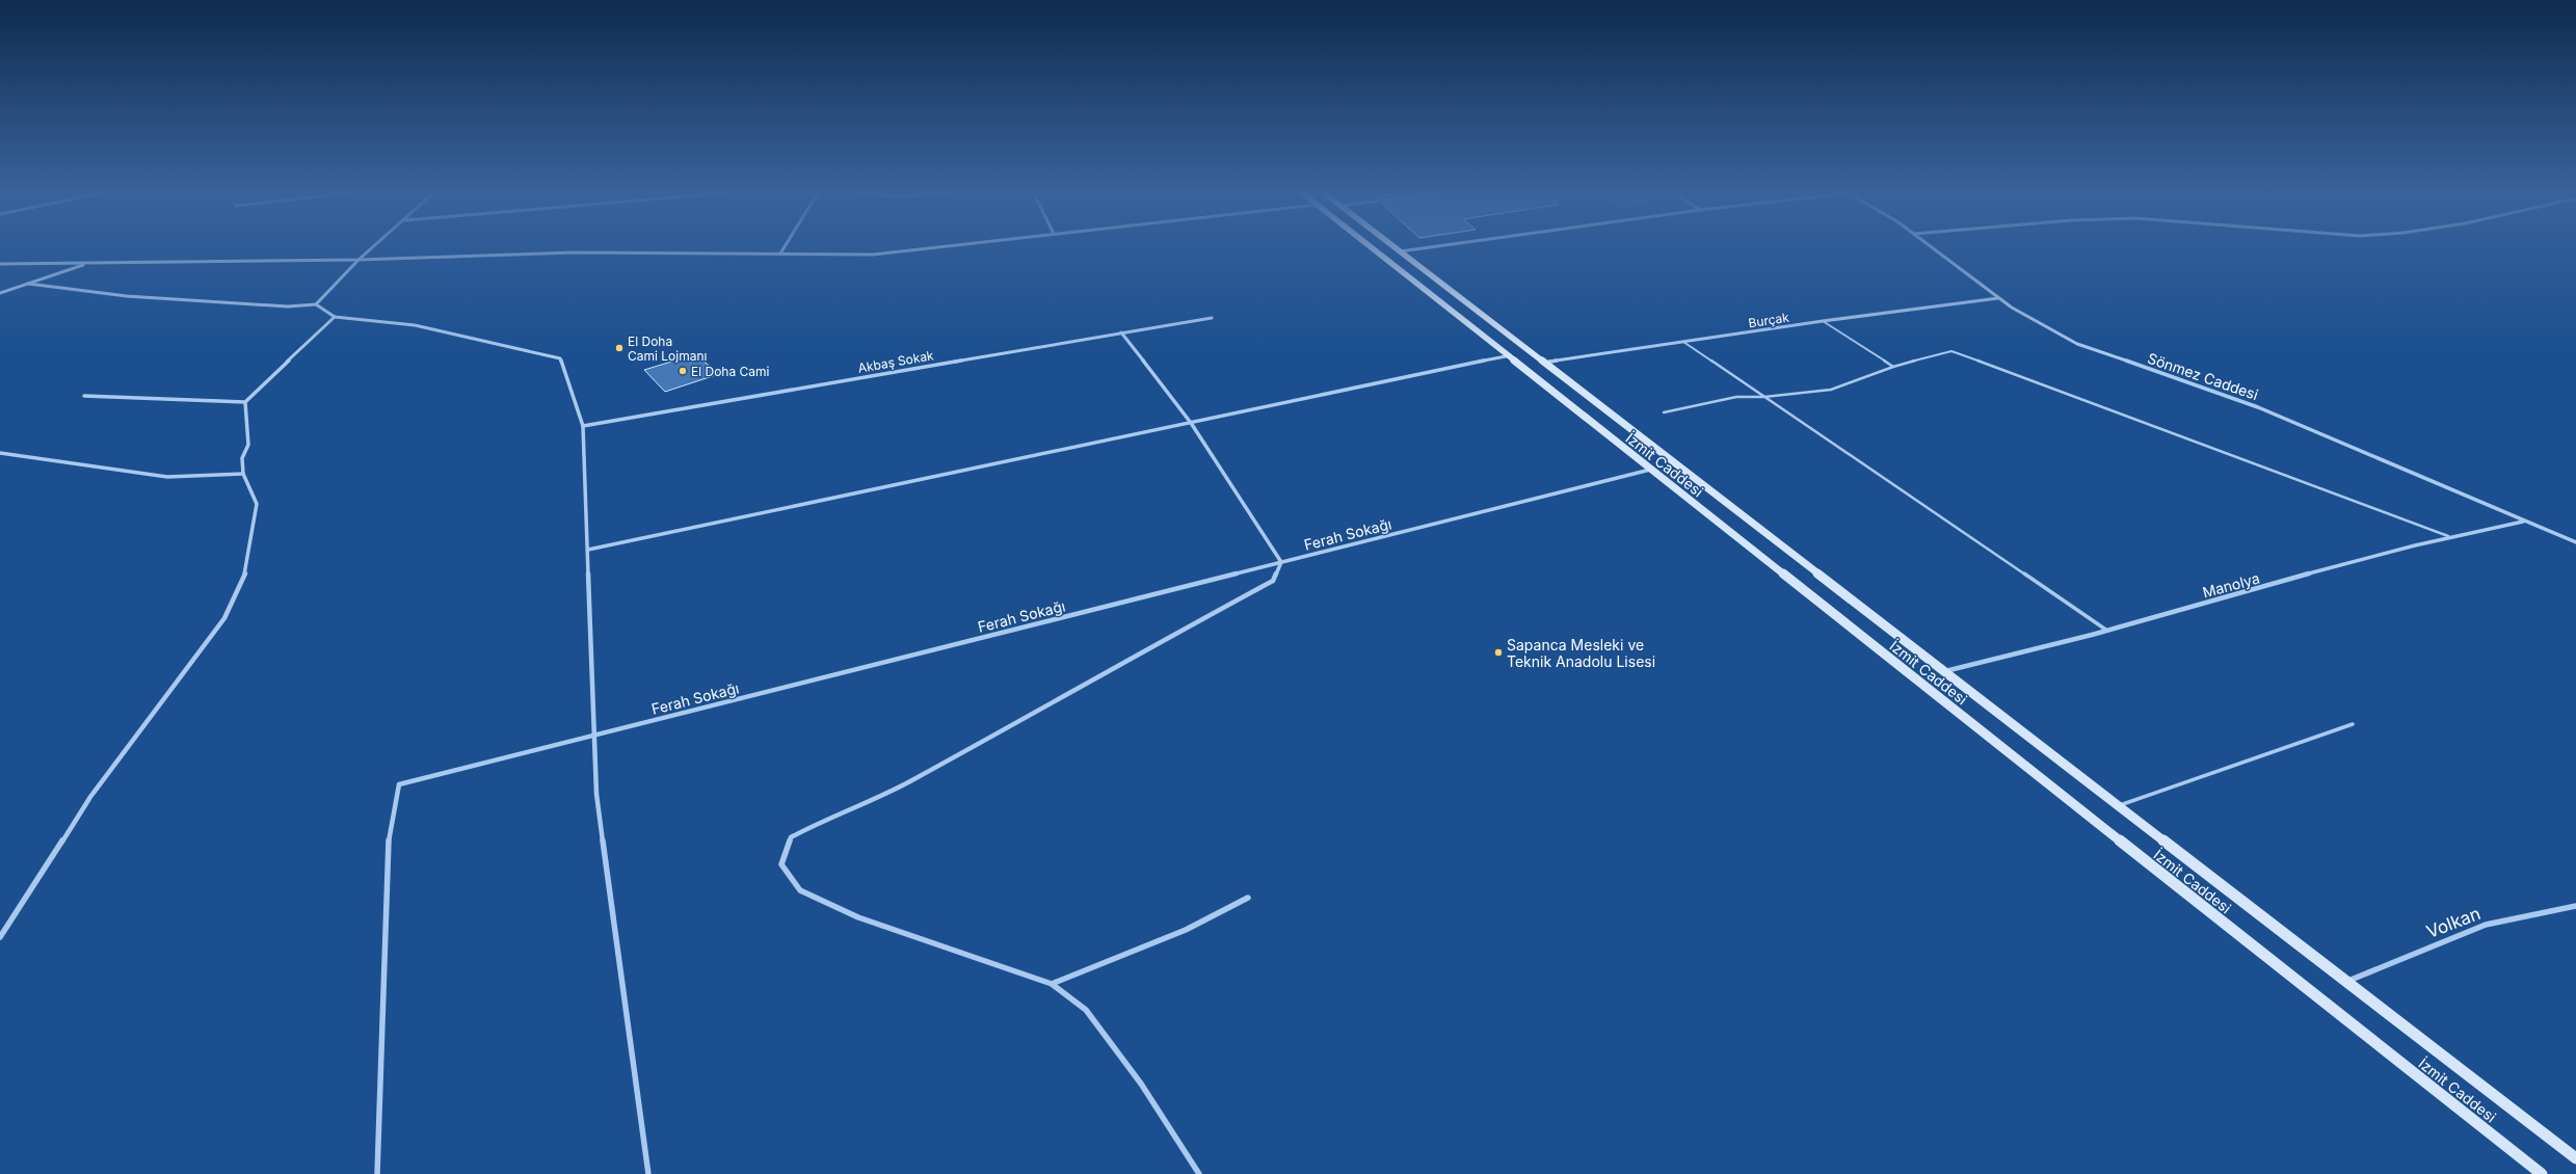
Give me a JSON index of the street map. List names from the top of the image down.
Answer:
{
  "streets": {
    "main road": ["İzmit Caddesi"],
    "street": [
      "Burçak",
      "Akbaş Sokak",
      "Sönmez Caddesi",
      "Ferah Sokağı",
      "Manolya",
      "Volkan"
    ]
  },
  "crossings": [
    ["Burçak", "Sönmez Caddesi"],
    ["Burçak", "İzmit Caddesi"],
    ["Sönmez Caddesi", "Manolya"],
    ["İzmit Caddesi", "Ferah Sokağı"],
    ["İzmit Caddesi", "Manolya"],
    ["İzmit Caddesi", "Volkan"]
  ],
  "places": ["El Doha Cami Lojmanı", "El Doha Cami", "Sapanca Mesleki ve Teknik Anadolu Lisesi"]
}
